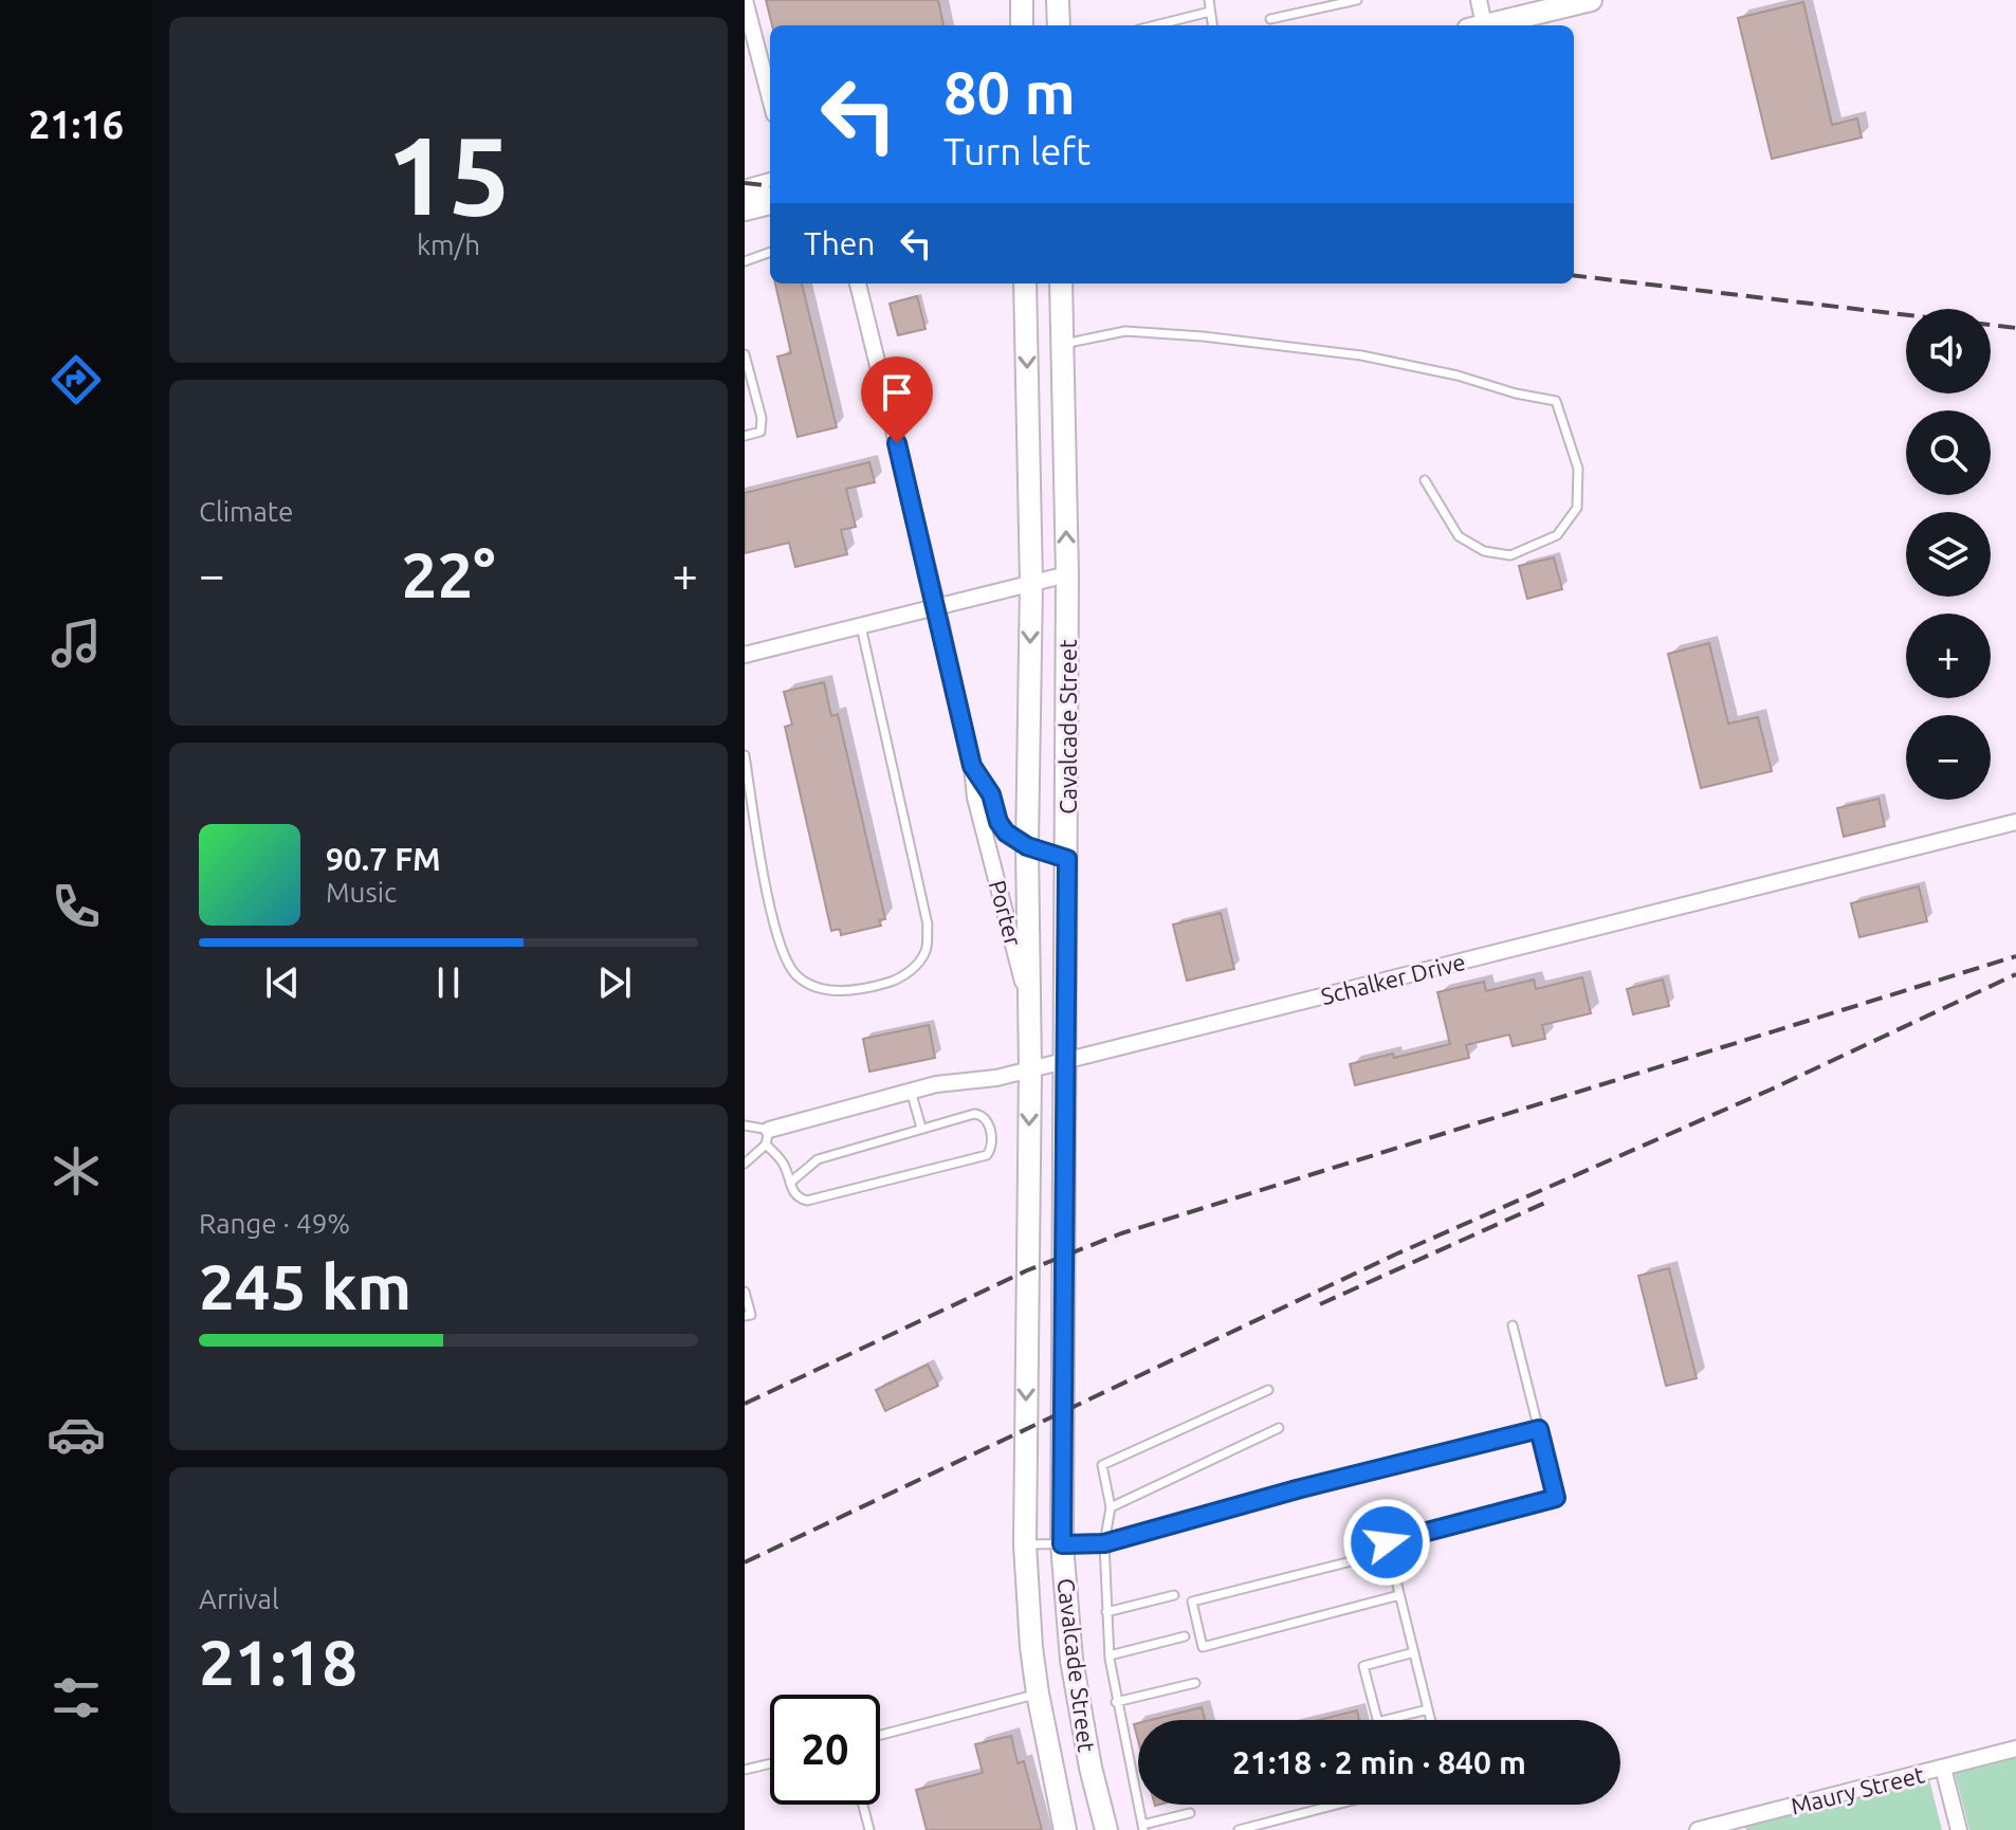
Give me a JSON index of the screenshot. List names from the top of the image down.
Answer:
{
  "streets": {
    "main road": ["Cavalcade Street"],
    "street": ["Porter", "Schalker Drive", "Maury Street"]
  },
  "crossings": [
    ["Cavalcade Street", "Porter"],
    ["Cavalcade Street", "Schalker Drive"]
  ],
  "page": {
    "tabs": "21:16",
    "tile": [
      ["15", "km/h"],
      "Climate",
      ["Range · 49%", "245 km"],
      ["Arrival", "21:18"]
    ],
    "turn": ["80 m", "Turn left"],
    "then": "Then",
    "map_buttons": ["+", "−"],
    "heat": ["−", "22°", "+"],
    "song": ["90.7 FM", "Music"],
    "limit": "20",
    "trip": "21:18 · 2 min · 840 m"
  }
}
